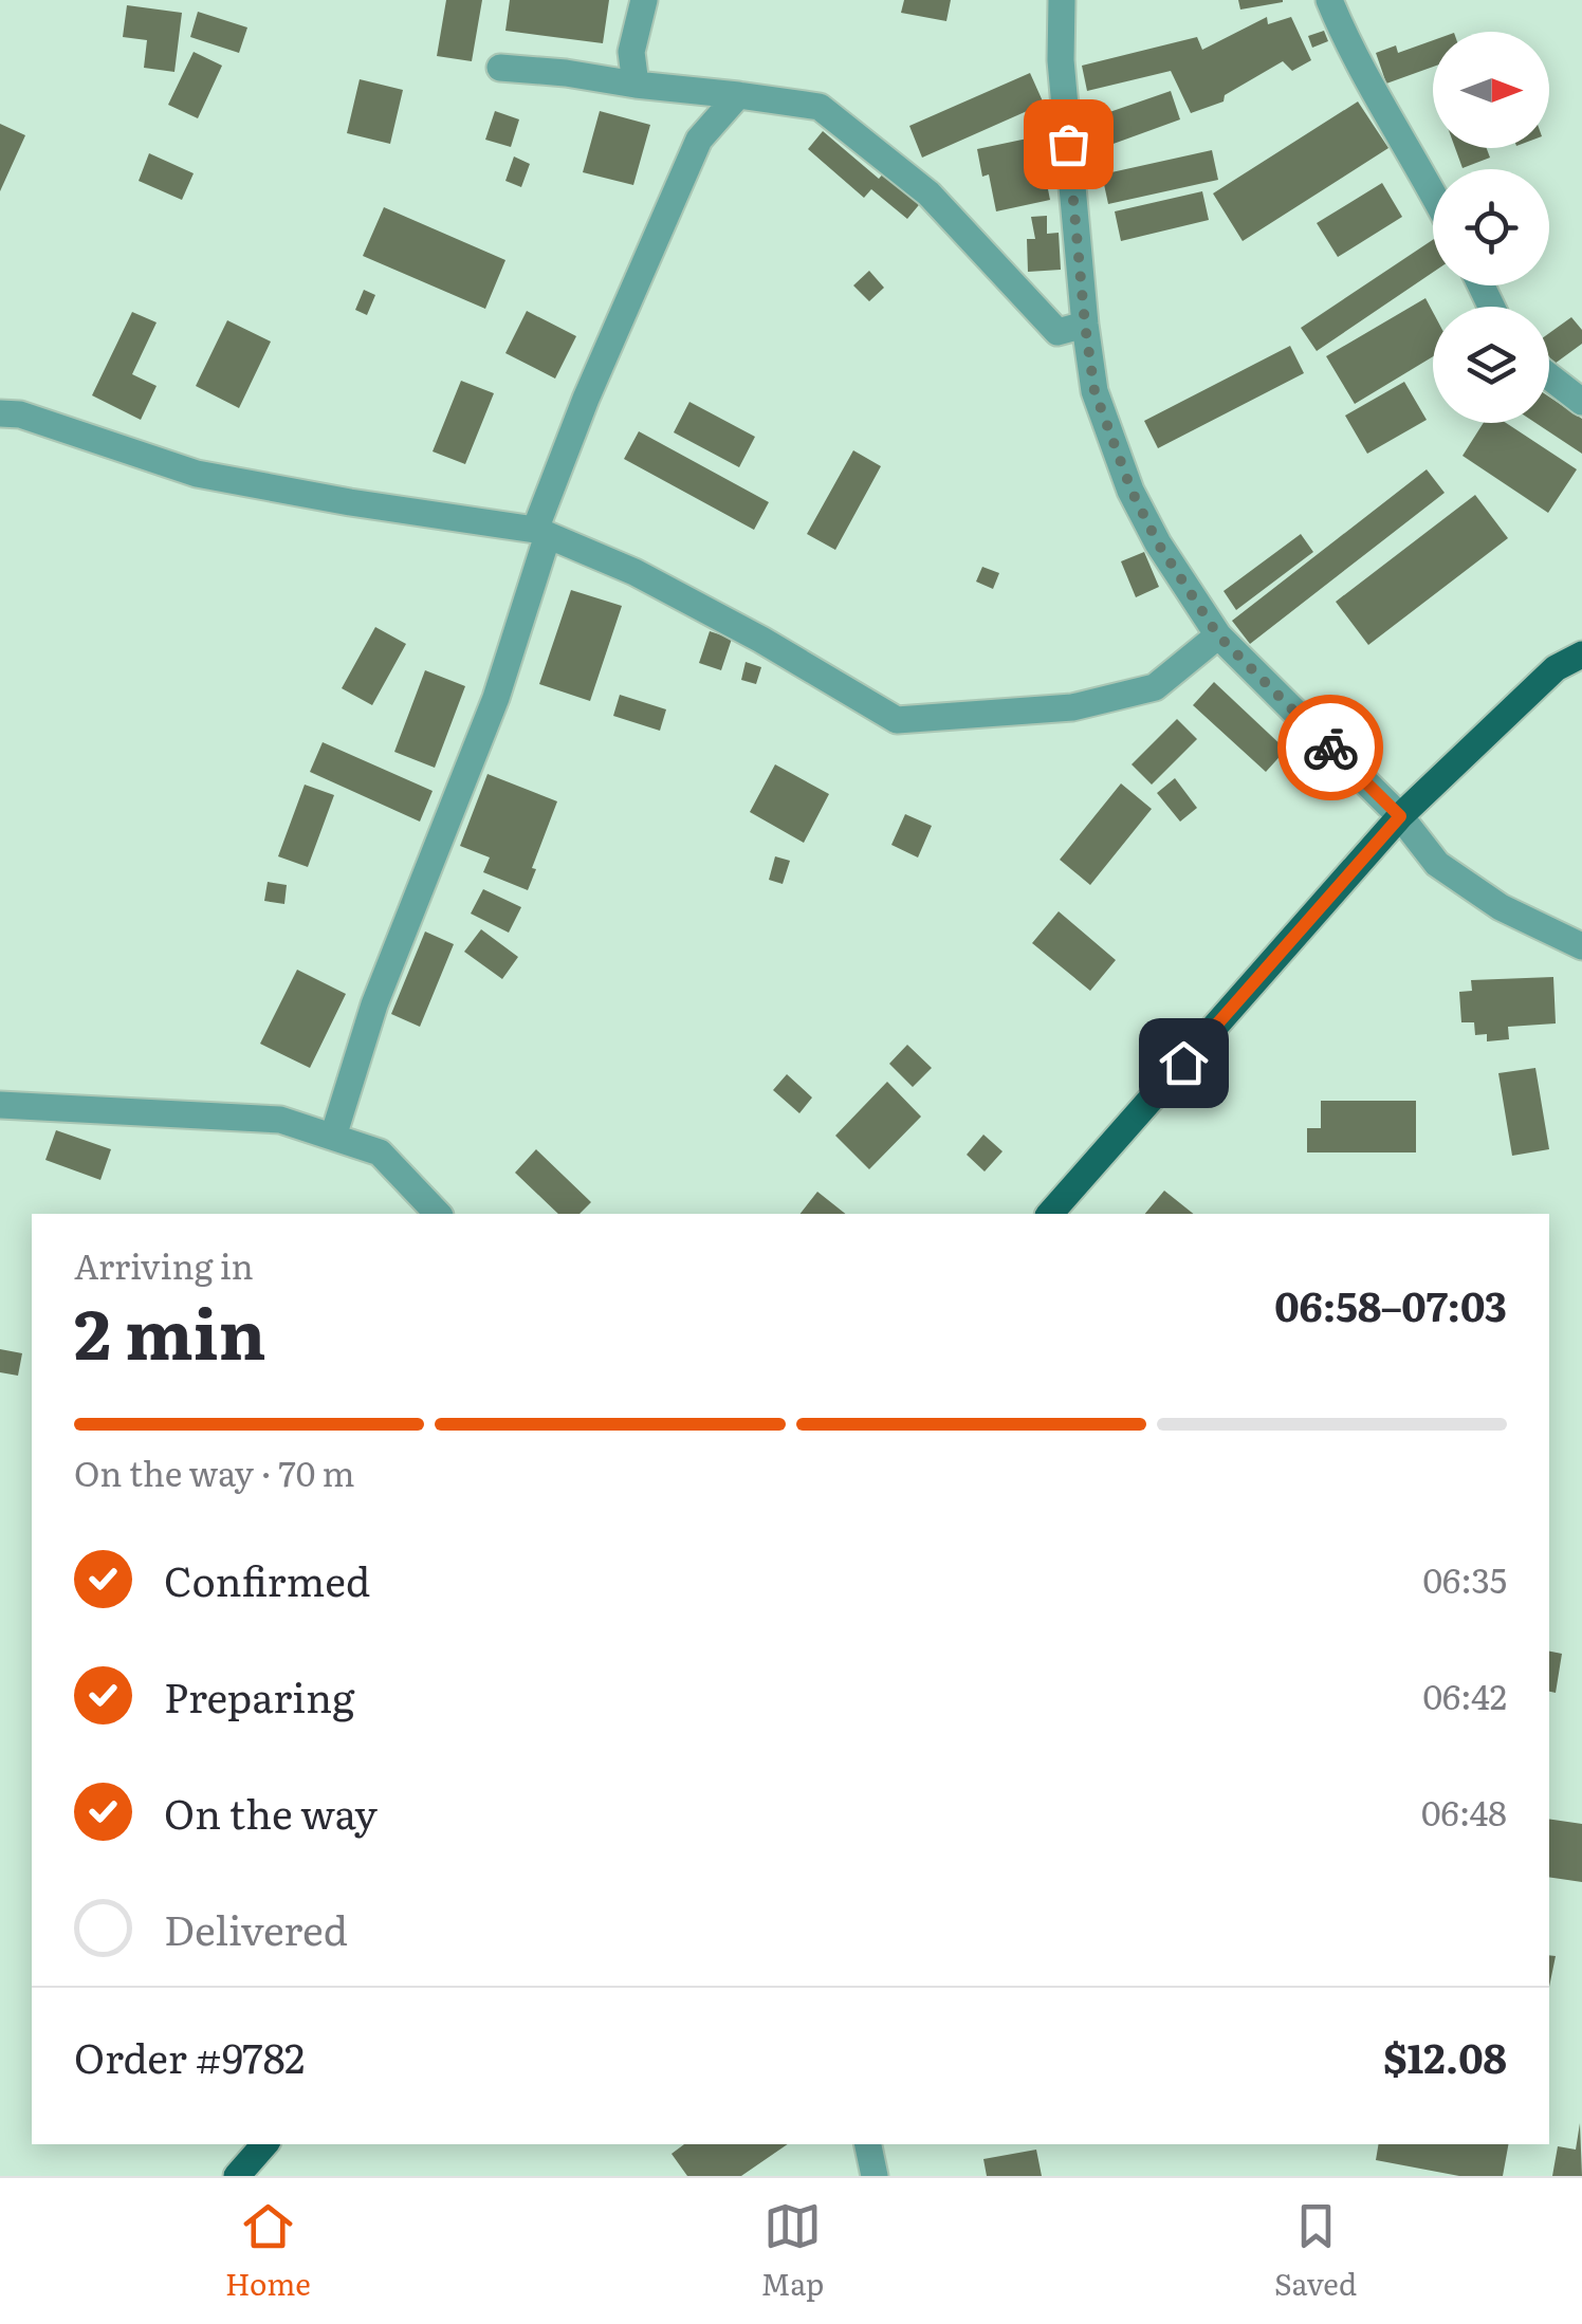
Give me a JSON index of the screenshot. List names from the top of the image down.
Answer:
{
  "north": "right",
  "page": {
    "heading": ["2 min", "Arriving in", "06:58–07:03"],
    "panel": ["Order #9782", "$12.08"],
    "bar": "On the way · 70 m",
    "list": [
      ["Confirmed", "06:35"],
      ["Preparing", "06:42"],
      ["On the way", "06:48"],
      "Delivered"
    ],
    "tabs": ["Home", "Map", "Saved"]
  }
}
